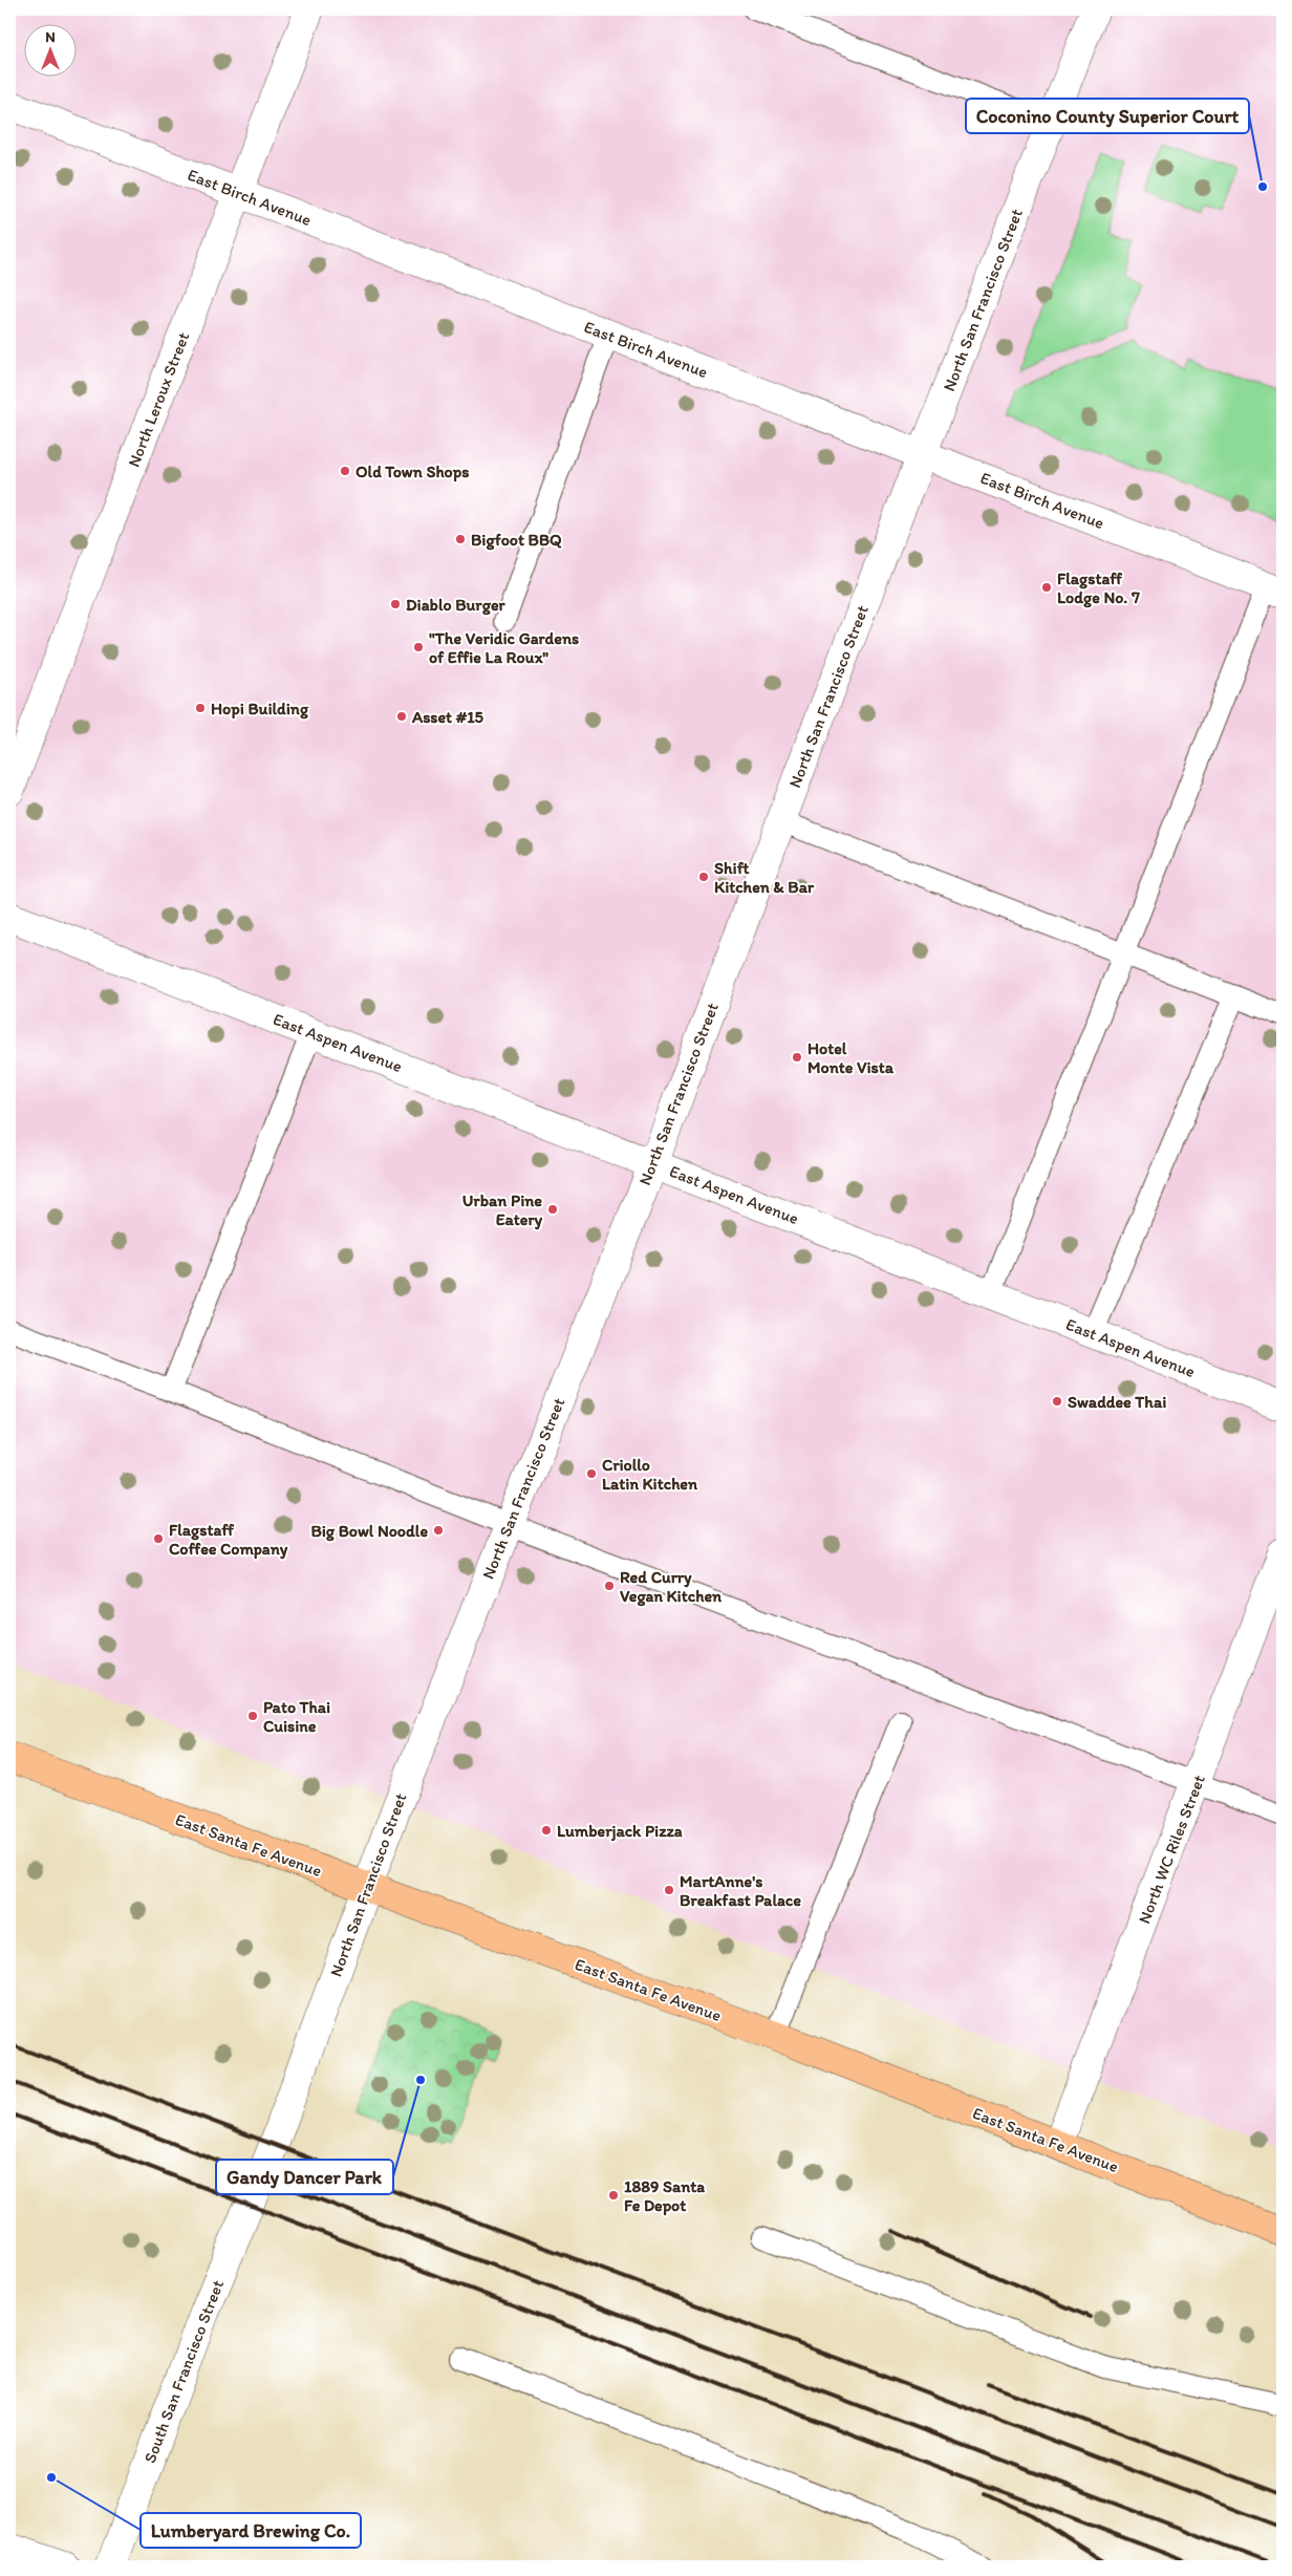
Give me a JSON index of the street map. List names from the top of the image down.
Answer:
{
  "streets": {
    "main road": ["East Santa Fe Avenue"],
    "street": [
      "East Birch Avenue",
      "North San Francisco Street",
      "North Leroux Street",
      "East Aspen Avenue",
      "North WC Riles Street",
      "South San Francisco Street"
    ]
  },
  "crossings": [
    ["East Birch Avenue", "North San Francisco Street"],
    ["East Birch Avenue", "North Leroux Street"],
    ["North San Francisco Street", "East Aspen Avenue"],
    ["North San Francisco Street", "East Santa Fe Avenue"],
    ["North San Francisco Street", "South San Francisco Street"],
    ["East Santa Fe Avenue", "North WC Riles Street"]
  ],
  "places": [
    "Coconino County Superior Court",
    "Old Town Shops",
    "Bigfoot BBQ",
    "Flagstaff Lodge No. 7",
    "Diablo Burger",
    "\"The Veridic Gardens of Effie La Roux\"",
    "Hopi Building",
    "Asset #15",
    "Shift Kitchen & Bar",
    "Hotel Monte Vista",
    "Urban Pine Eatery",
    "Swaddee Thai",
    "Criollo Latin Kitchen",
    "Big Bowl Noodle",
    "Flagstaff Coffee Company",
    "Red Curry Vegan Kitchen",
    "Pato Thai Cuisine",
    "Lumberjack Pizza",
    "MartAnne's Breakfast Palace",
    "Gandy Dancer Park",
    "1889 Santa Fe Depot",
    "Lumberyard Brewing Co."
  ],
  "north": "top"
}
